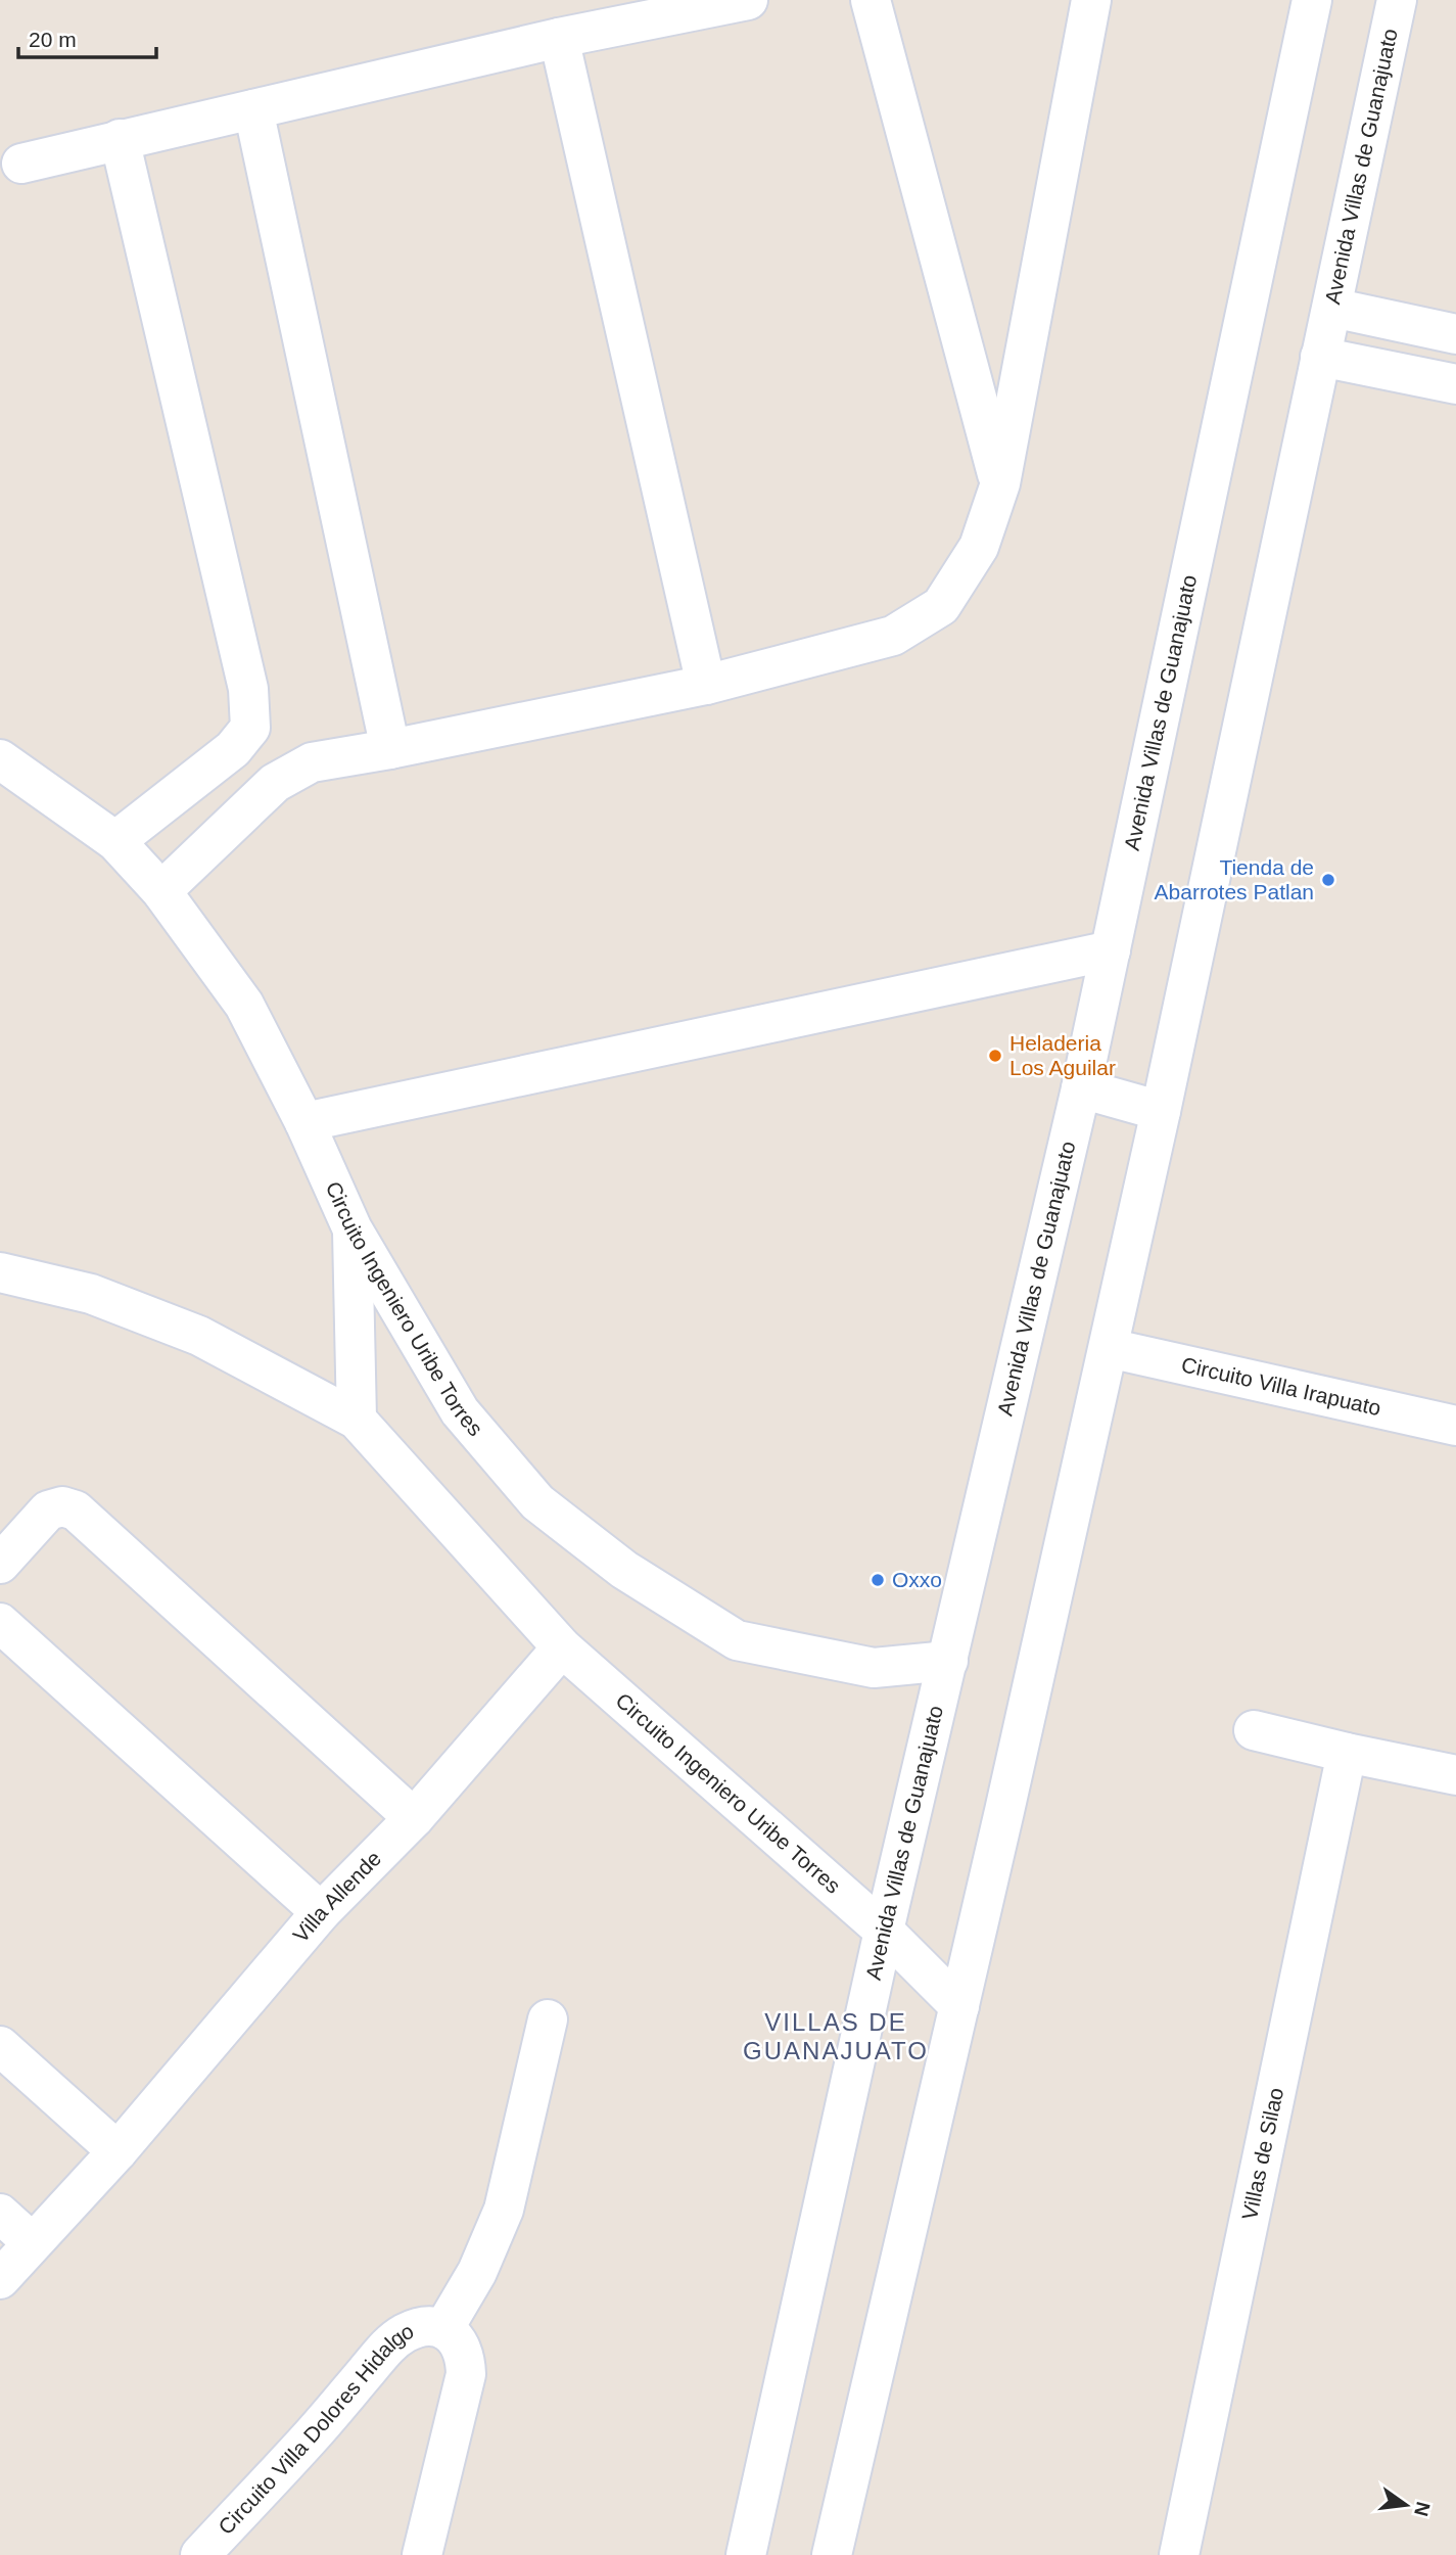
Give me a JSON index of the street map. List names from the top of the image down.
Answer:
{
  "streets": {
    "street": [
      "Avenida Villas de Guanajuato",
      "Circuito Ingeniero Uribe Torres",
      "Circuito Villa Irapuato",
      "Villa Allende",
      "Villas de Silao",
      "Circuito Villa Dolores Hidalgo"
    ]
  },
  "crossings": [
    ["Avenida Villas de Guanajuato", "Circuito Ingeniero Uribe Torres"],
    ["Avenida Villas de Guanajuato", "Circuito Villa Irapuato"],
    ["Circuito Ingeniero Uribe Torres", "Villa Allende"]
  ],
  "districts": ["VILLAS DE GUANAJUATO"],
  "places": ["Tienda de Abarrotes Patlan", "Heladeria Los Aguilar", "Oxxo"],
  "scale_bar": "20 m",
  "north": "right"
}
